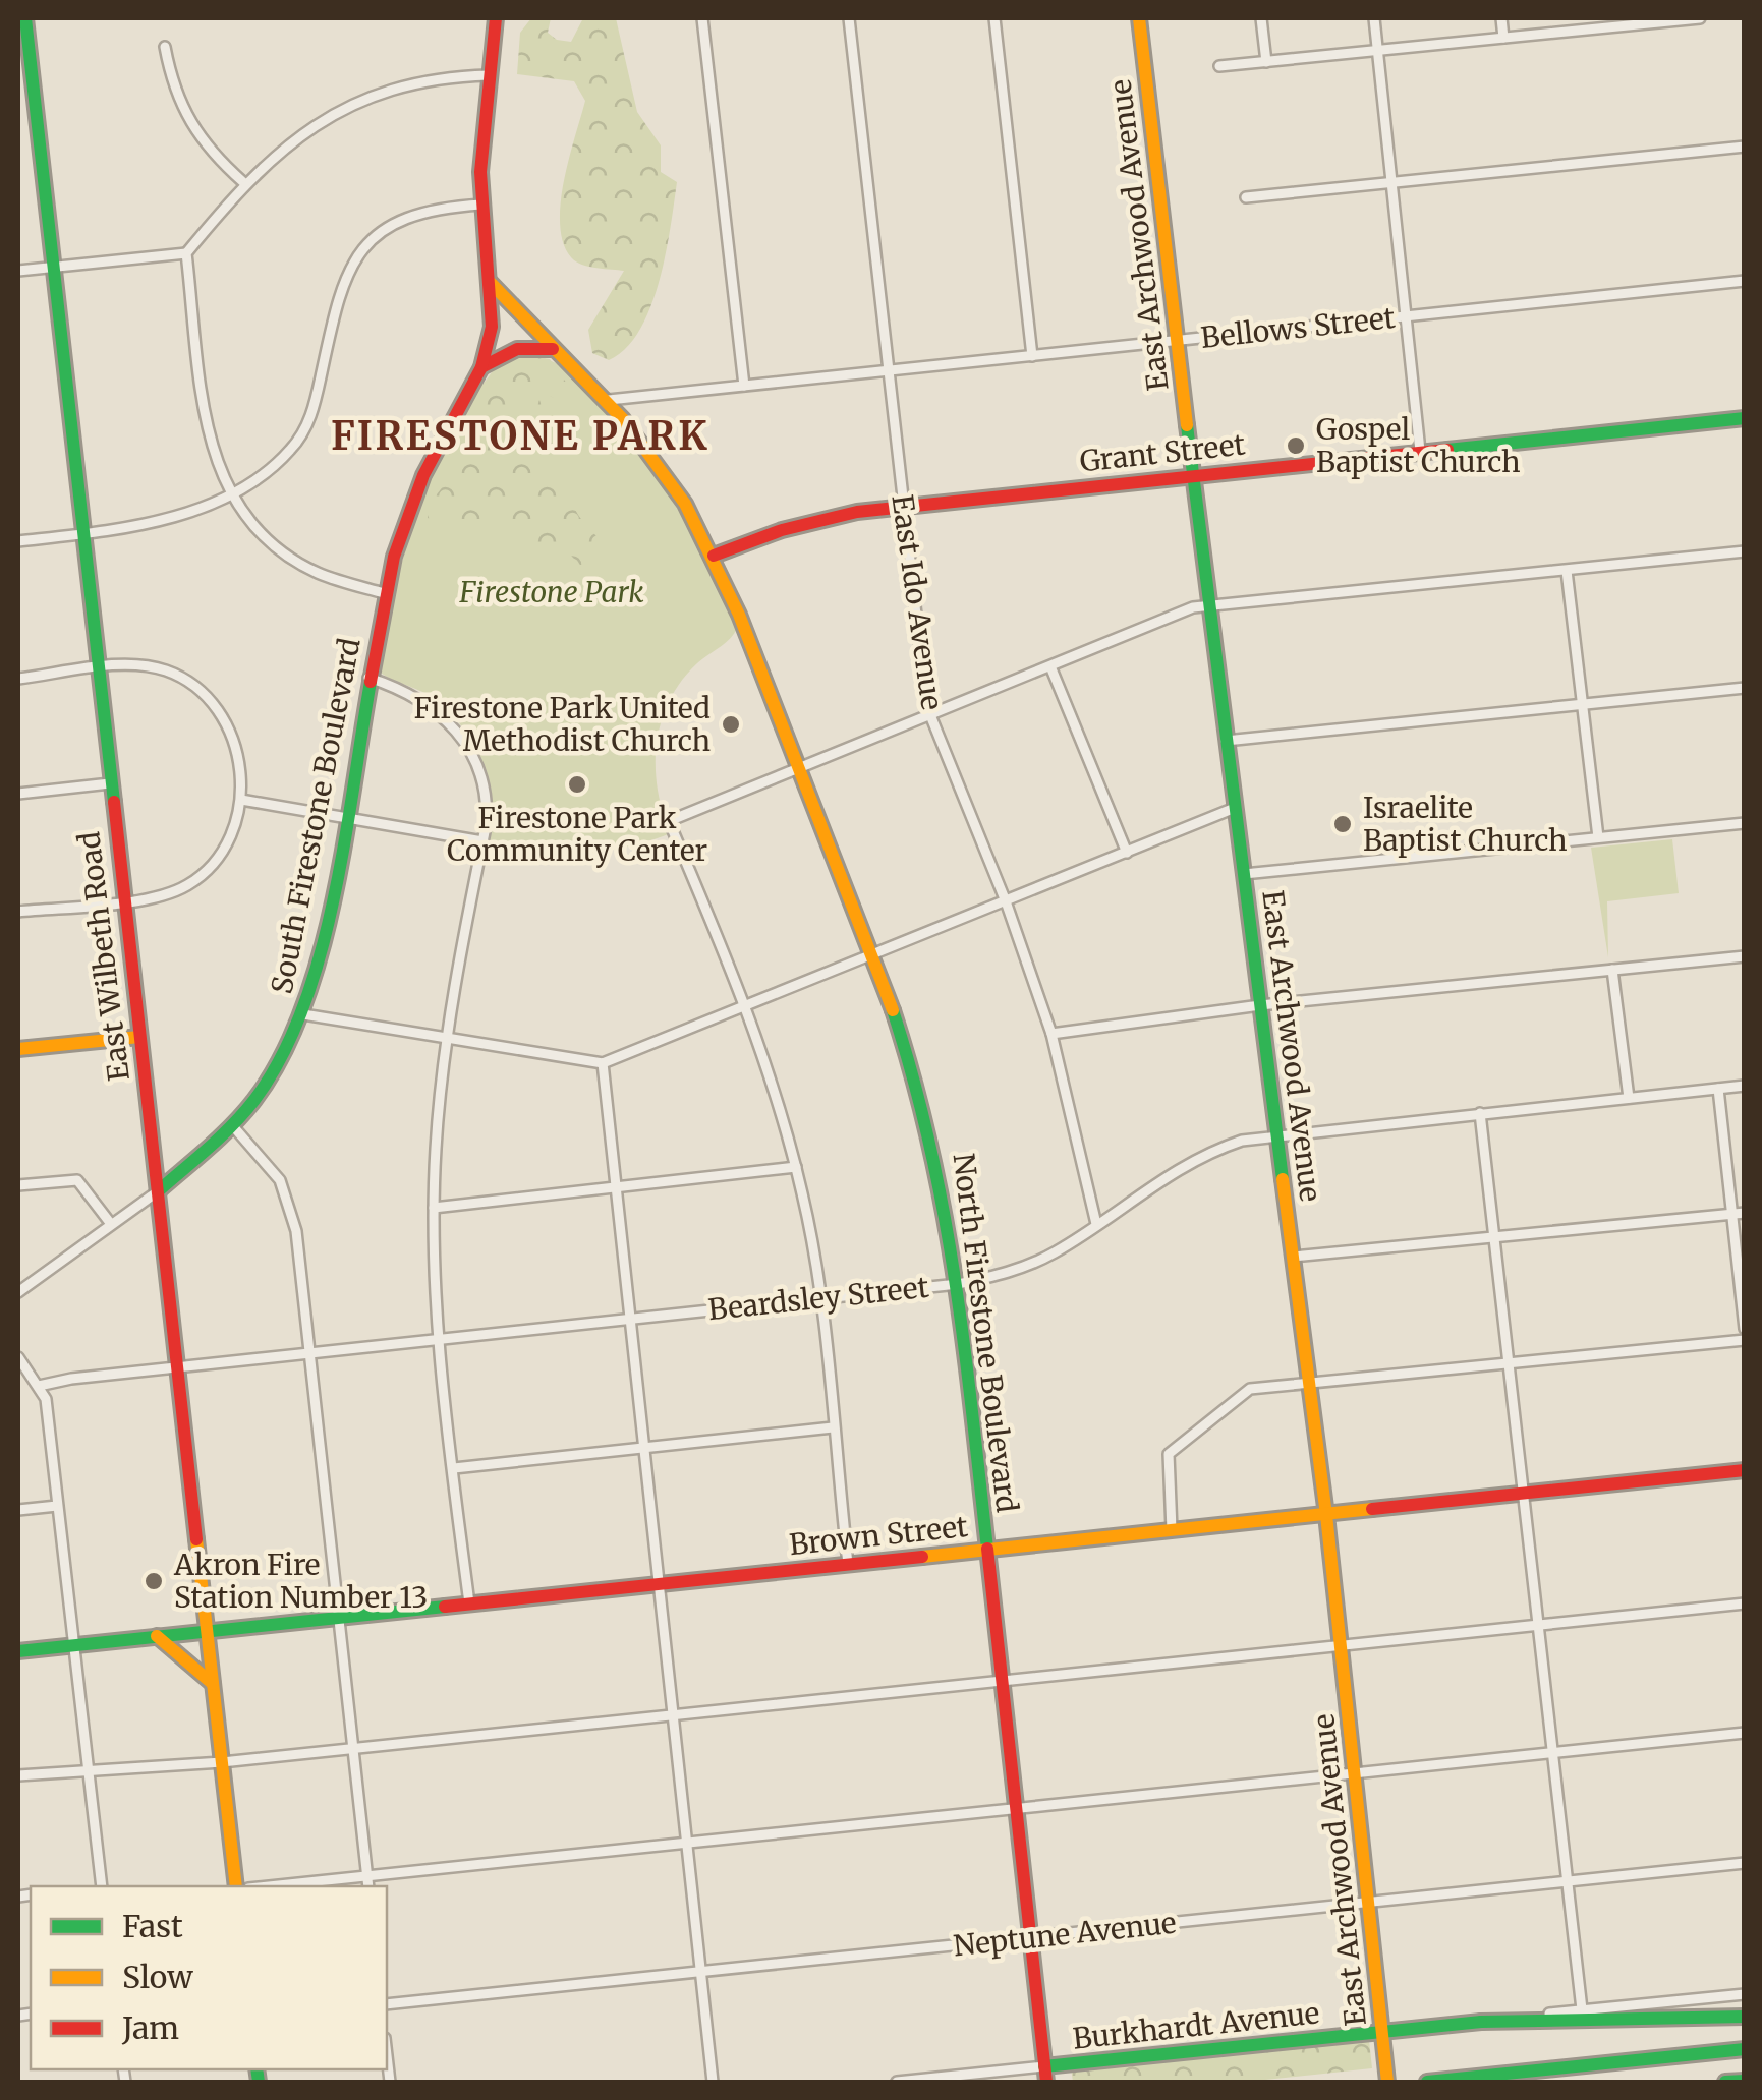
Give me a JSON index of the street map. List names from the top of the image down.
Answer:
{
  "streets": {
    "main road": [
      "East Archwood Avenue",
      "Grant Street",
      "South Firestone Boulevard",
      "East Wilbeth Road",
      "North Firestone Boulevard",
      "Brown Street",
      "Burkhardt Avenue"
    ],
    "street": [
      "Bellows Street",
      "East Ido Avenue",
      "Beardsley Street",
      "Neptune Avenue"
    ]
  },
  "crossings": [
    ["East Archwood Avenue", "Bellows Street"],
    ["East Archwood Avenue", "Grant Street"],
    ["East Archwood Avenue", "Beardsley Street"],
    ["East Archwood Avenue", "Brown Street"],
    ["East Archwood Avenue", "Neptune Avenue"],
    ["East Archwood Avenue", "Burkhardt Avenue"],
    ["Bellows Street", "East Ido Avenue"],
    ["Bellows Street", "North Firestone Boulevard"],
    ["Grant Street", "East Ido Avenue"],
    ["Grant Street", "North Firestone Boulevard"],
    ["East Ido Avenue", "Beardsley Street"],
    ["South Firestone Boulevard", "East Wilbeth Road"],
    ["South Firestone Boulevard", "North Firestone Boulevard"],
    ["East Wilbeth Road", "Beardsley Street"],
    ["East Wilbeth Road", "Brown Street"],
    ["Beardsley Street", "North Firestone Boulevard"],
    ["North Firestone Boulevard", "Brown Street"],
    ["North Firestone Boulevard", "Neptune Avenue"],
    ["North Firestone Boulevard", "Burkhardt Avenue"]
  ],
  "districts": ["FIRESTONE PARK"],
  "parks": ["Firestone Park"],
  "places": [
    "Gospel Baptist Church",
    "Firestone Park United Methodist Church",
    "Firestone Park Community Center",
    "Israelite Baptist Church",
    "Akron Fire Station Number 13"
  ],
  "legend": ["Fast", "Slow", "Jam"]
}
